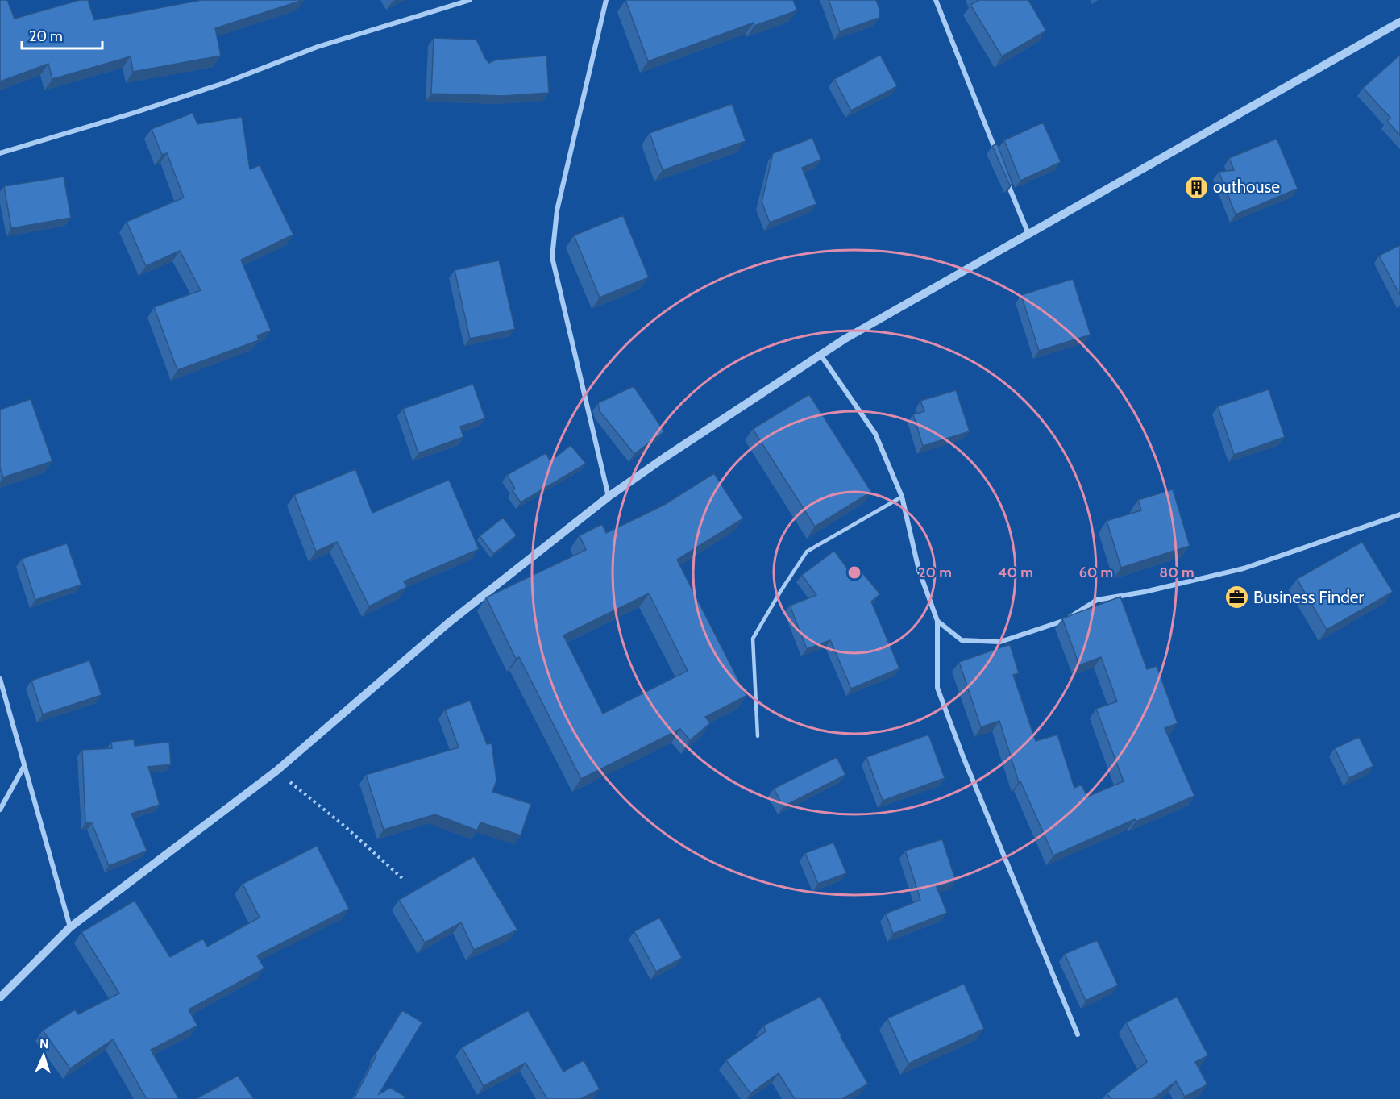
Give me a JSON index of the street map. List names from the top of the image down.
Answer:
{
  "places": {
    "building": ["outhouse"],
    "office": ["Business Finder"]
  },
  "scale_bar": "20 m",
  "north": "top",
  "rings": [
    "20 m",
    "40 m",
    "60 m",
    "80 m"
  ]
}
